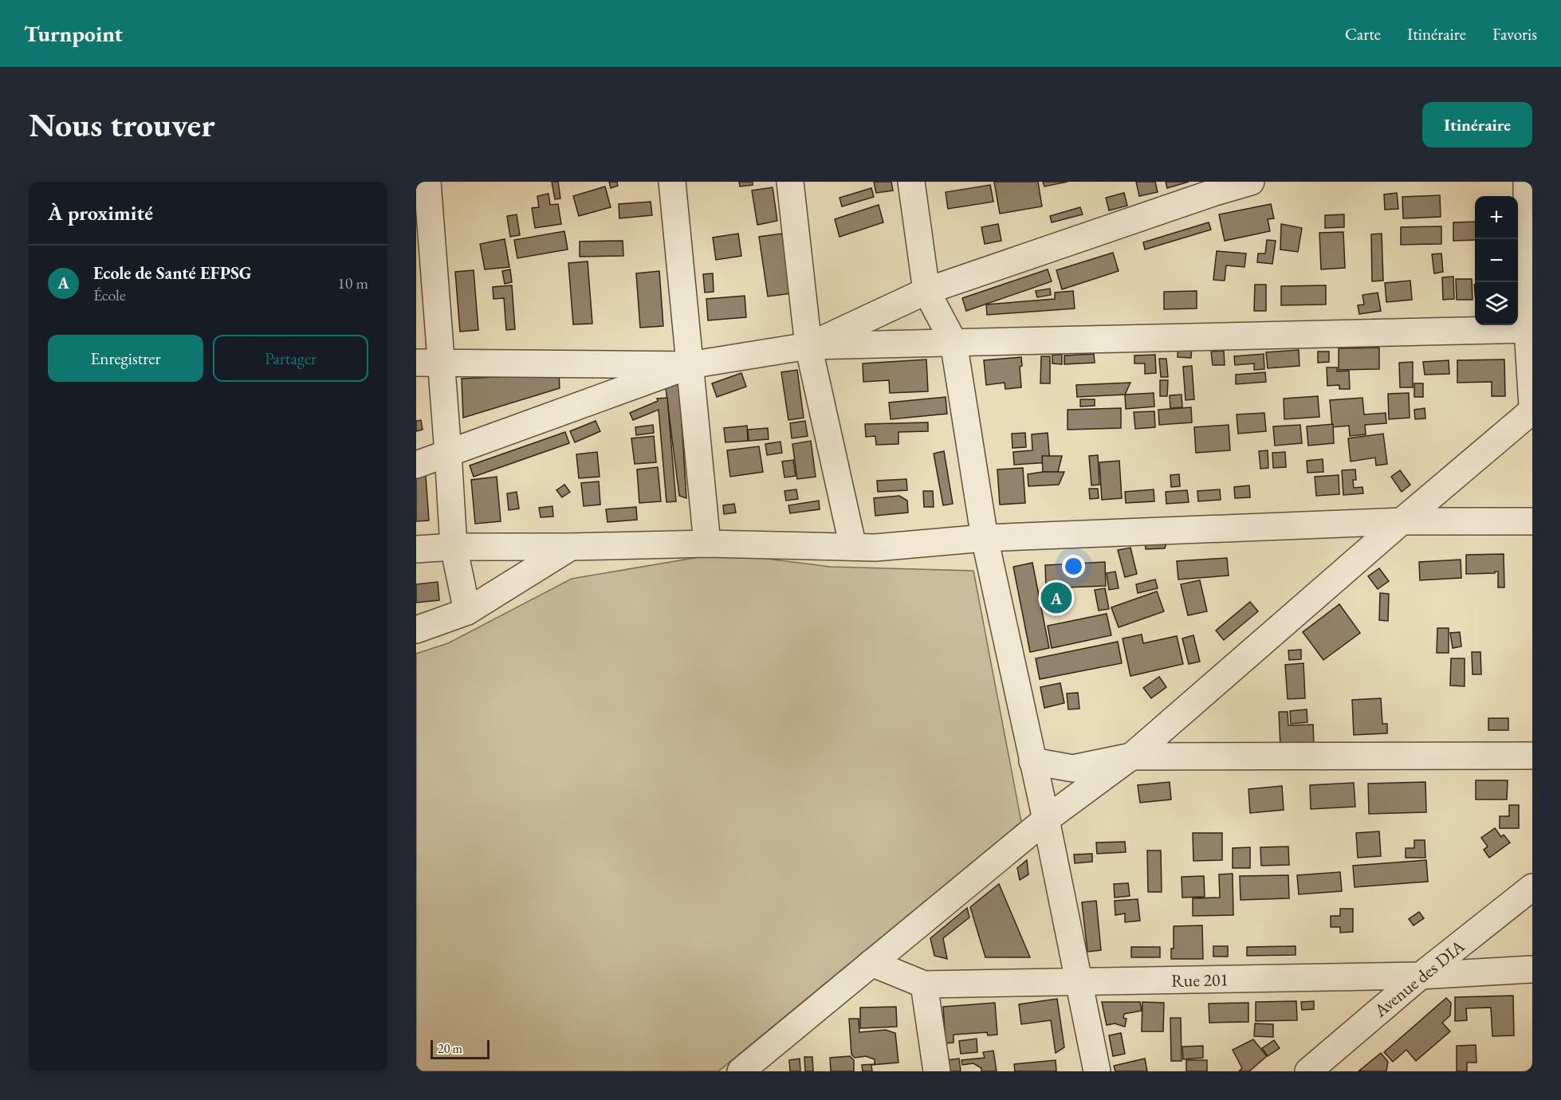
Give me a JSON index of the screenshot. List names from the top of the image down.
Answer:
{
  "streets": {
    "street": ["Avenue des DIA", "Rue 201"]
  },
  "crossings": [
    ["Avenue des DIA", "Rue 201"]
  ],
  "scale_bar": "20 m",
  "page": {
    "header": "Turnpoint",
    "nav": ["Carte", "Itinéraire", "Favoris"],
    "buttons": [
      "Itinéraire",
      ["Enregistrer", "Partager"]
    ],
    "title": "Nous trouver",
    "heading": "À proximité",
    "map_buttons": ["+", "−"],
    "list": [
      {
        "mark": "A",
        "name": "Ecole de Santé EFPSG",
        "note": "École",
        "value": "10 m"
      }
    ],
    "pins": "A",
    "scale": "20 m"
  }
}
